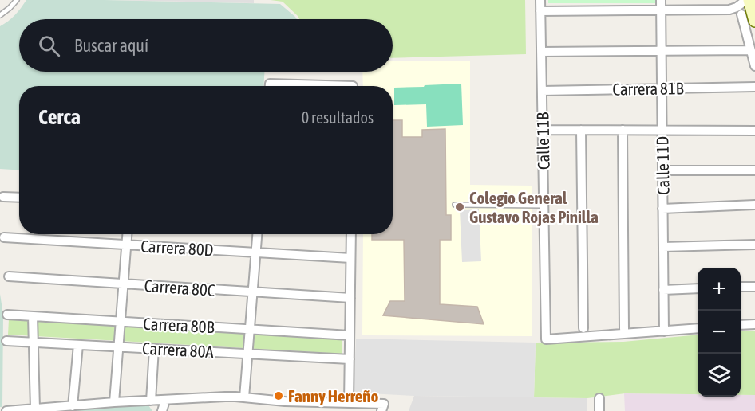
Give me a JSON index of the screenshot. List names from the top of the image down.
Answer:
{
  "streets": {
    "street": [
      "Carrera 81B",
      "Calle 11B",
      "Calle 11D",
      "Carrera 80D",
      "Carrera 80C",
      "Carrera 80B",
      "Carrera 80A"
    ]
  },
  "crossings": [
    ["Carrera 81B", "Calle 11B"],
    ["Carrera 81B", "Calle 11D"],
    ["Calle 11B", "Calle 11D"]
  ],
  "places": ["Colegio General Gustavo Rojas Pinilla", "Fanny Herreño"],
  "page": {
    "search": "Buscar aquí",
    "heading": ["Cerca", "0 resultados"],
    "map_buttons": ["+", "−"]
  }
}
